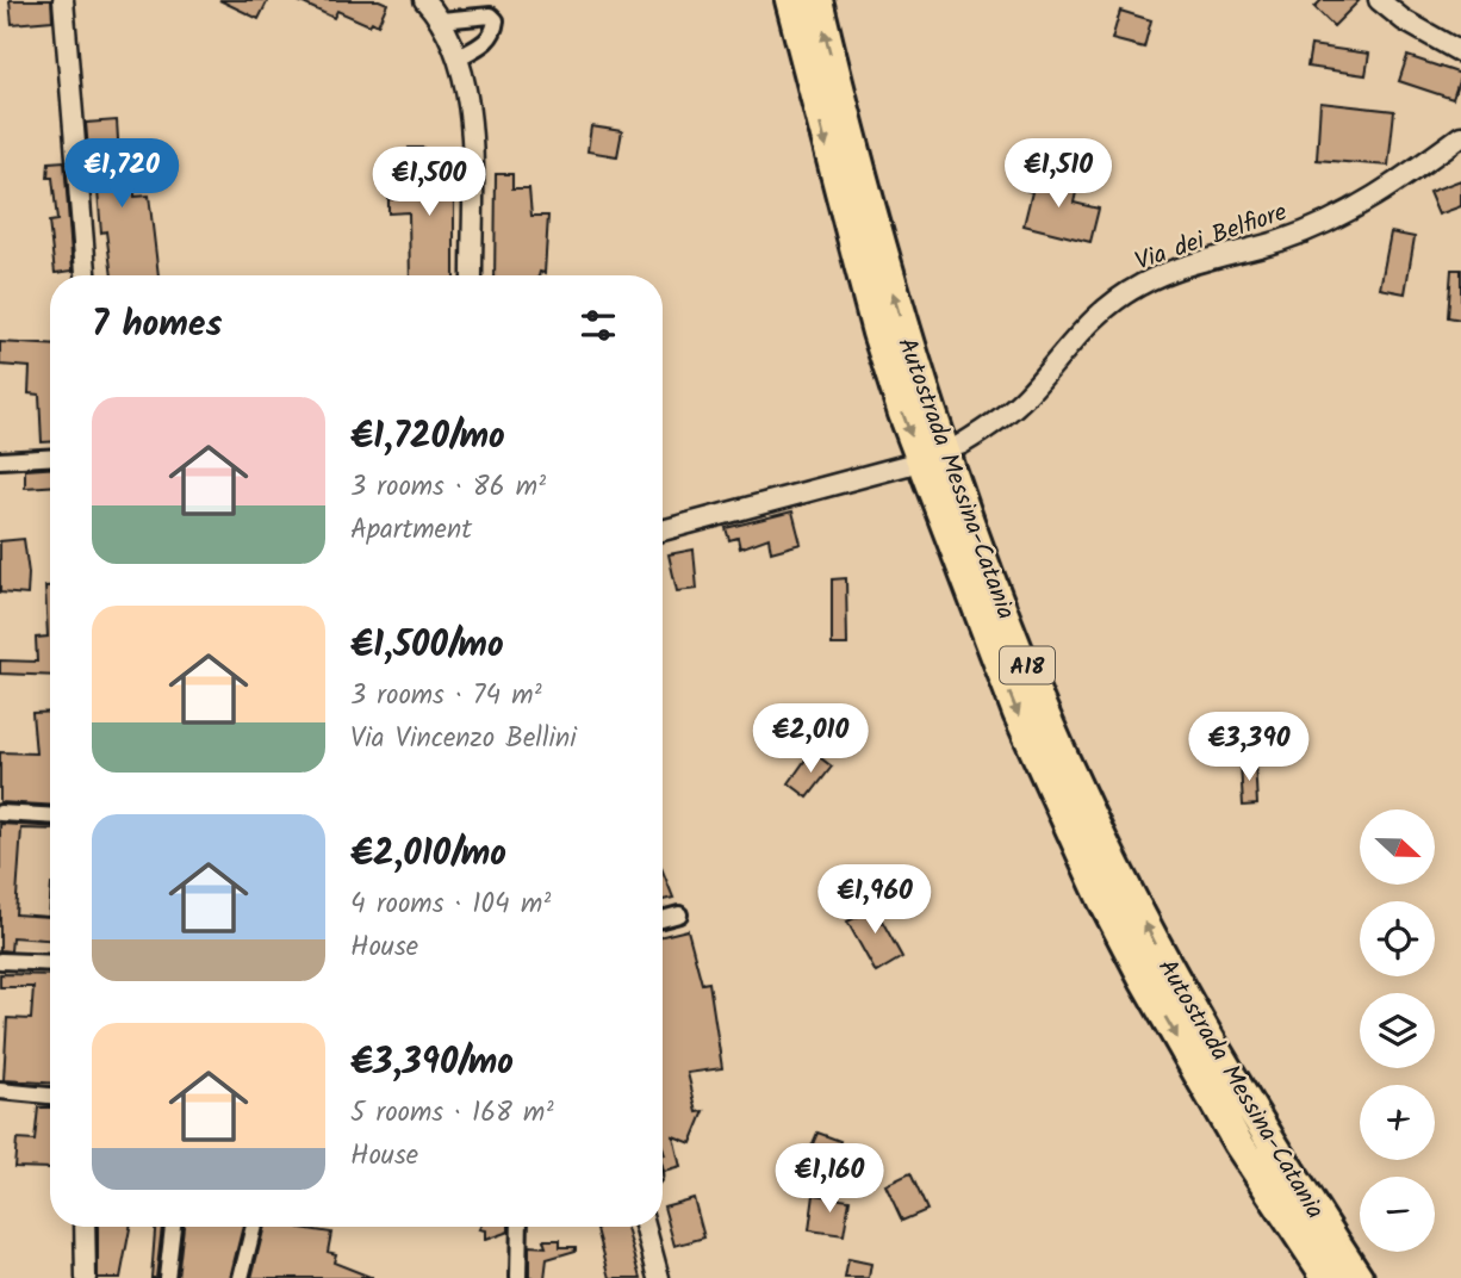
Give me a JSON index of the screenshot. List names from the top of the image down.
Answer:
{
  "streets": {
    "highway": ["Autostrada Messina-Catania", "A18"],
    "street": ["Via dei Belfiore"]
  },
  "north": "right",
  "page": {
    "price": [
      "€1,720",
      "€1,510",
      "€1,500",
      "€2,010",
      "€3,390",
      "€1,960",
      "€1,160"
    ],
    "heading": "7 homes",
    "list": [
      {
        "name": "€1,720/mo",
        "note": "3 rooms · 86 m² · Apartment"
      },
      {
        "name": "€1,500/mo",
        "note": "3 rooms · 74 m² · Via Vincenzo Bellini"
      },
      {
        "name": "€2,010/mo",
        "note": "4 rooms · 104 m² · House"
      },
      {
        "name": "€3,390/mo",
        "note": "5 rooms · 168 m² · House"
      }
    ],
    "map_buttons": ["+", "−"]
  }
}
